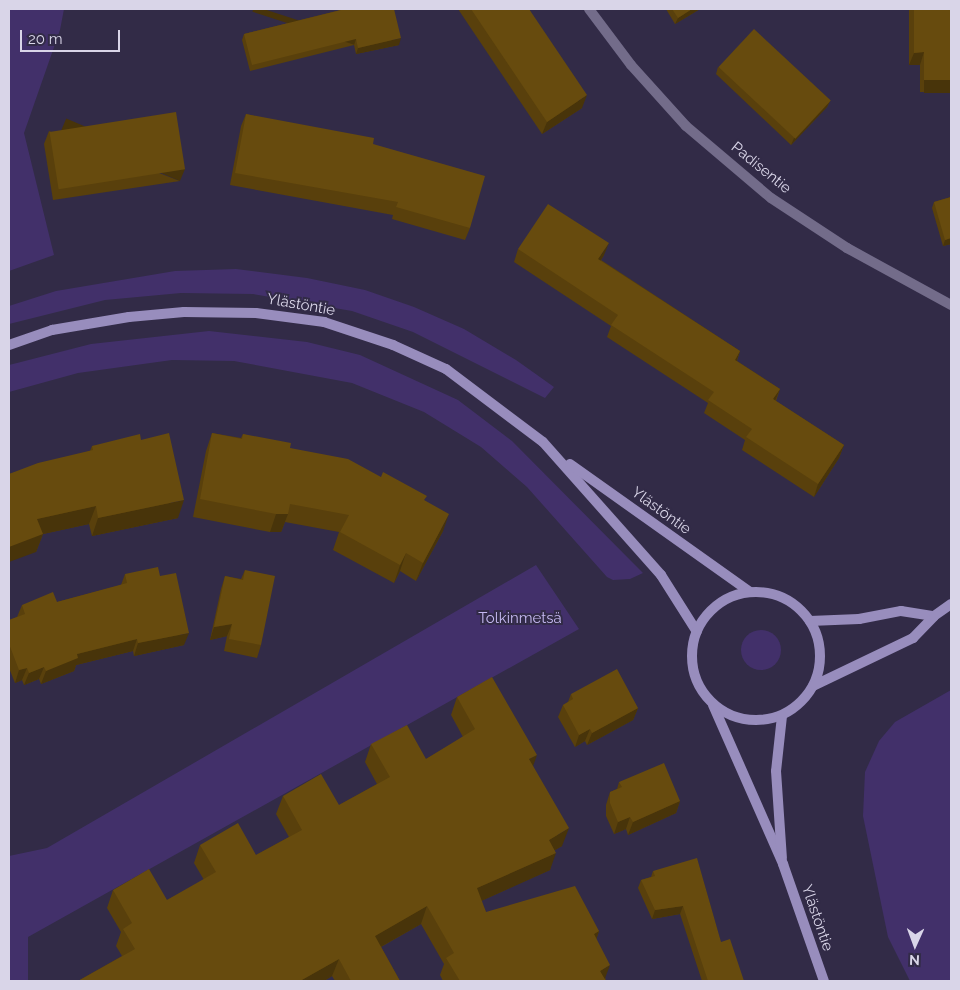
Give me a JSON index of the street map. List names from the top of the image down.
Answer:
{
  "streets": {
    "main road": ["Ylästöntie"],
    "street": ["Padisentie"]
  },
  "parks": ["Tolkinmetsä"],
  "scale_bar": "20 m",
  "north": "bottom"
}
